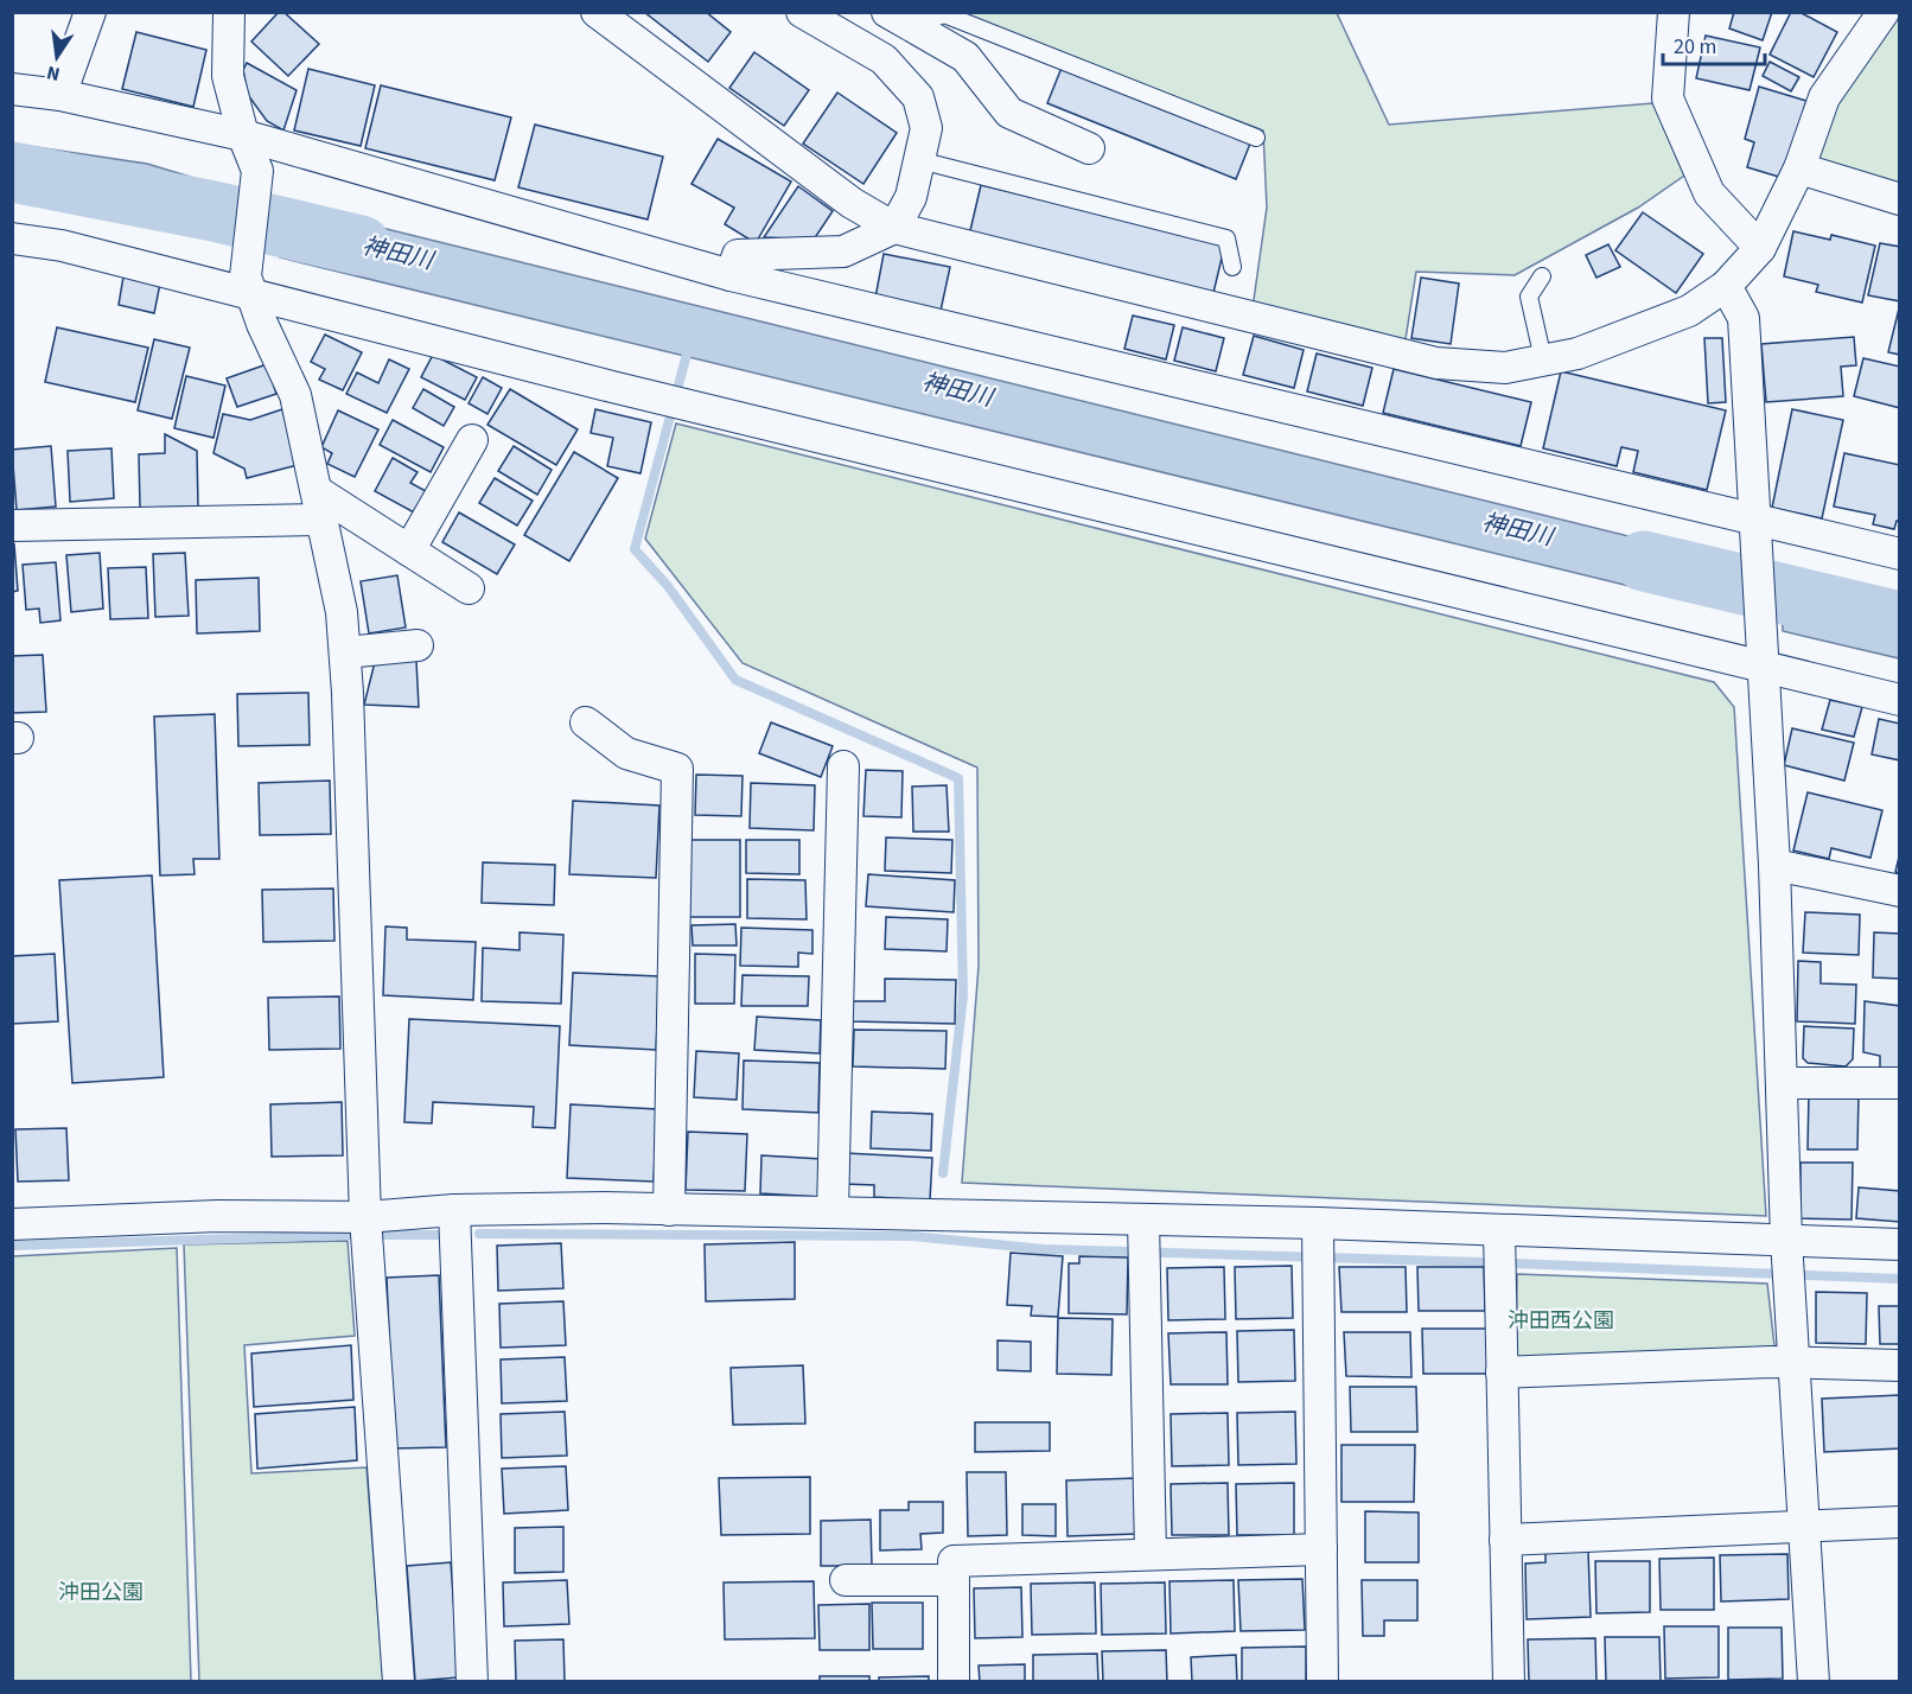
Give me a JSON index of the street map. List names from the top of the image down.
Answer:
{
  "water": ["神田川"],
  "parks": ["沖田西公園", "沖田公園"],
  "scale_bar": "20 m",
  "north": "bottom"
}
